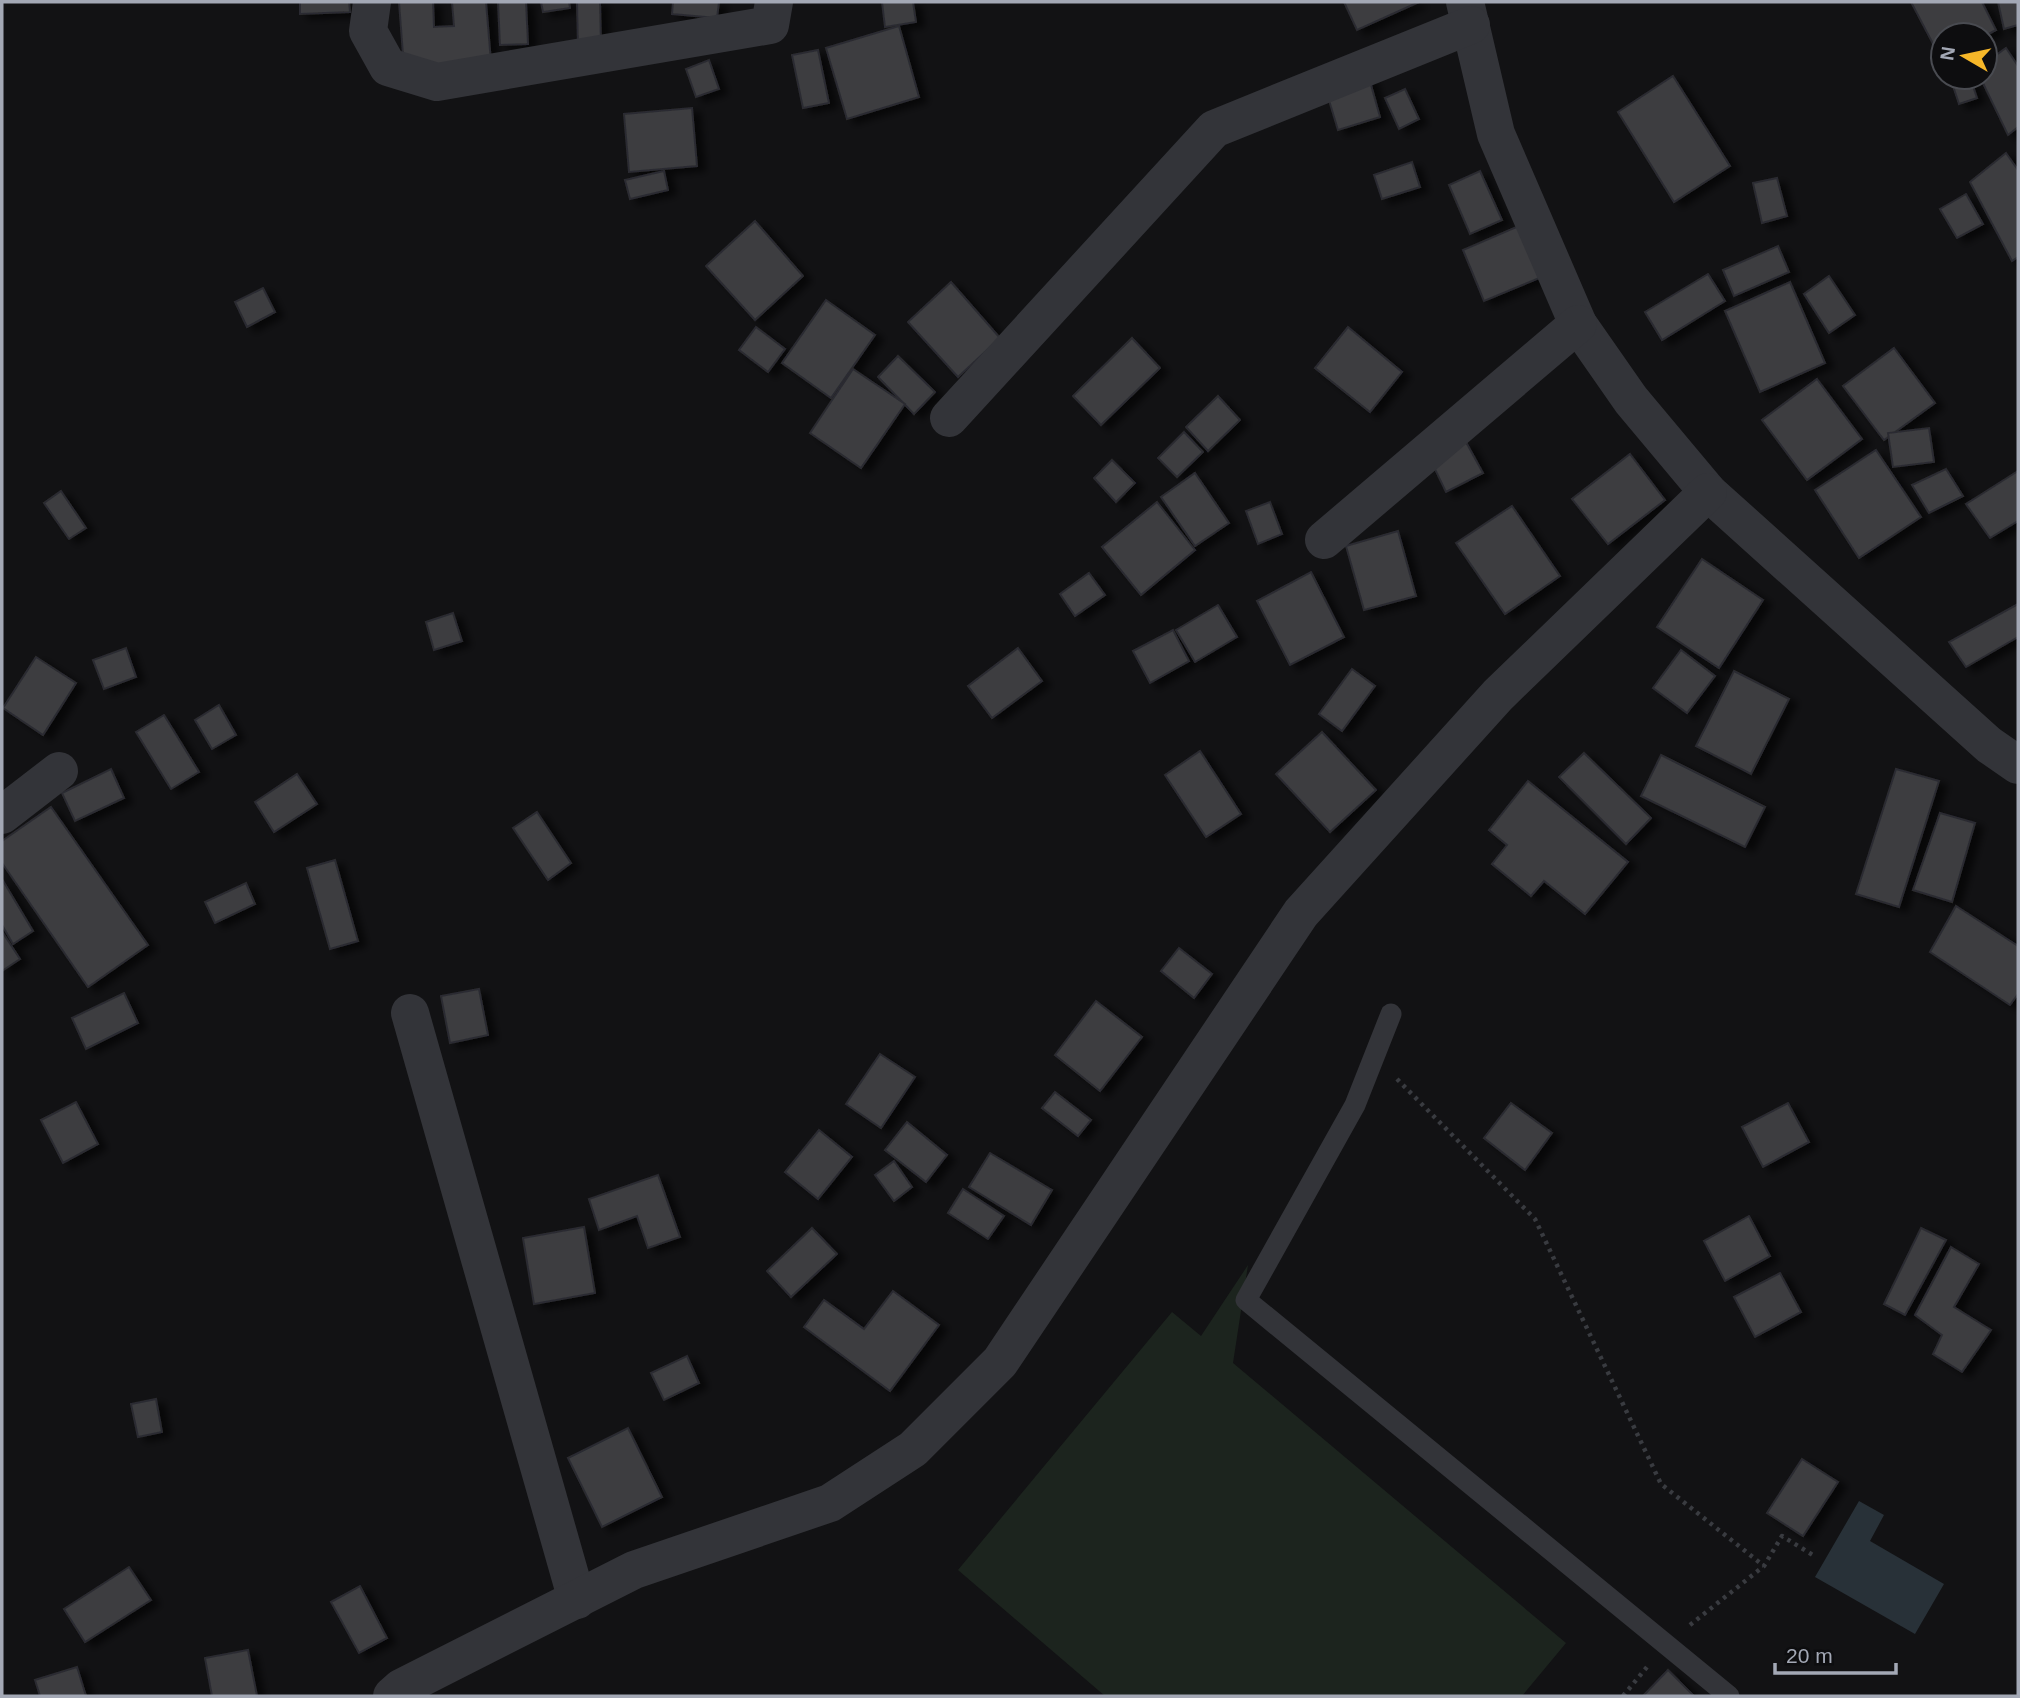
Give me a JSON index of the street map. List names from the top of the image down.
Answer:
{
  "scale_bar": "20 m",
  "north": "left"
}
